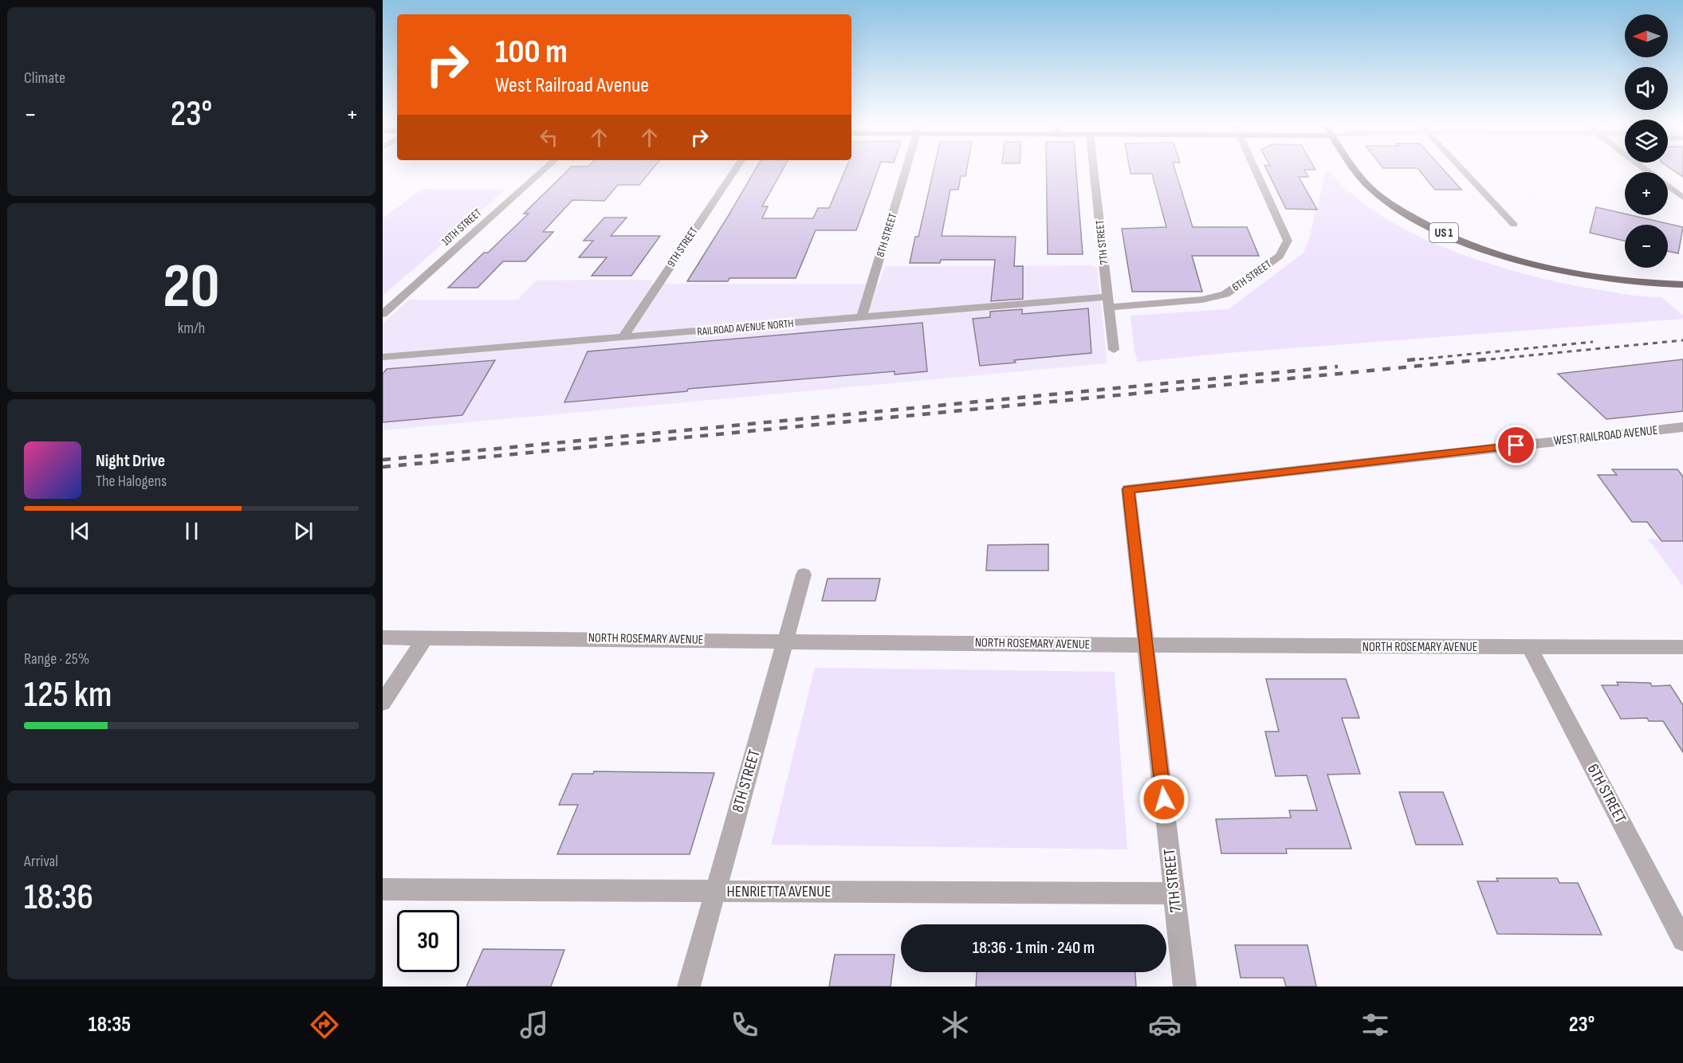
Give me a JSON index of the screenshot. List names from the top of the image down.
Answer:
{
  "streets": {
    "main road": ["US 1"],
    "street": [
      "10TH STREET",
      "8TH STREET",
      "7TH STREET",
      "9TH STREET",
      "6TH STREET",
      "RAILROAD AVENUE NORTH",
      "WEST RAILROAD AVENUE",
      "NORTH ROSEMARY AVENUE",
      "HENRIETTA AVENUE"
    ]
  },
  "crossings": [
    ["8TH STREET", "RAILROAD AVENUE NORTH"],
    ["8TH STREET", "NORTH ROSEMARY AVENUE"],
    ["8TH STREET", "HENRIETTA AVENUE"],
    ["7TH STREET", "6TH STREET"],
    ["7TH STREET", "RAILROAD AVENUE NORTH"],
    ["7TH STREET", "WEST RAILROAD AVENUE"],
    ["7TH STREET", "NORTH ROSEMARY AVENUE"],
    ["7TH STREET", "HENRIETTA AVENUE"],
    ["9TH STREET", "RAILROAD AVENUE NORTH"],
    ["6TH STREET", "RAILROAD AVENUE NORTH"],
    ["6TH STREET", "NORTH ROSEMARY AVENUE"]
  ],
  "north": "left",
  "page": {
    "tile": [
      "Climate",
      ["20", "km/h"],
      ["Range · 25%", "125 km"],
      ["Arrival", "18:36"]
    ],
    "map_buttons": ["+", "−"],
    "turn": ["100 m", "West Railroad Avenue"],
    "heat": ["−", "23°", "+"],
    "song": ["Night Drive", "The Halogens"],
    "limit": "30",
    "trip": "18:36 · 1 min · 240 m",
    "tabs": ["18:35", "23°"]
  }
}
